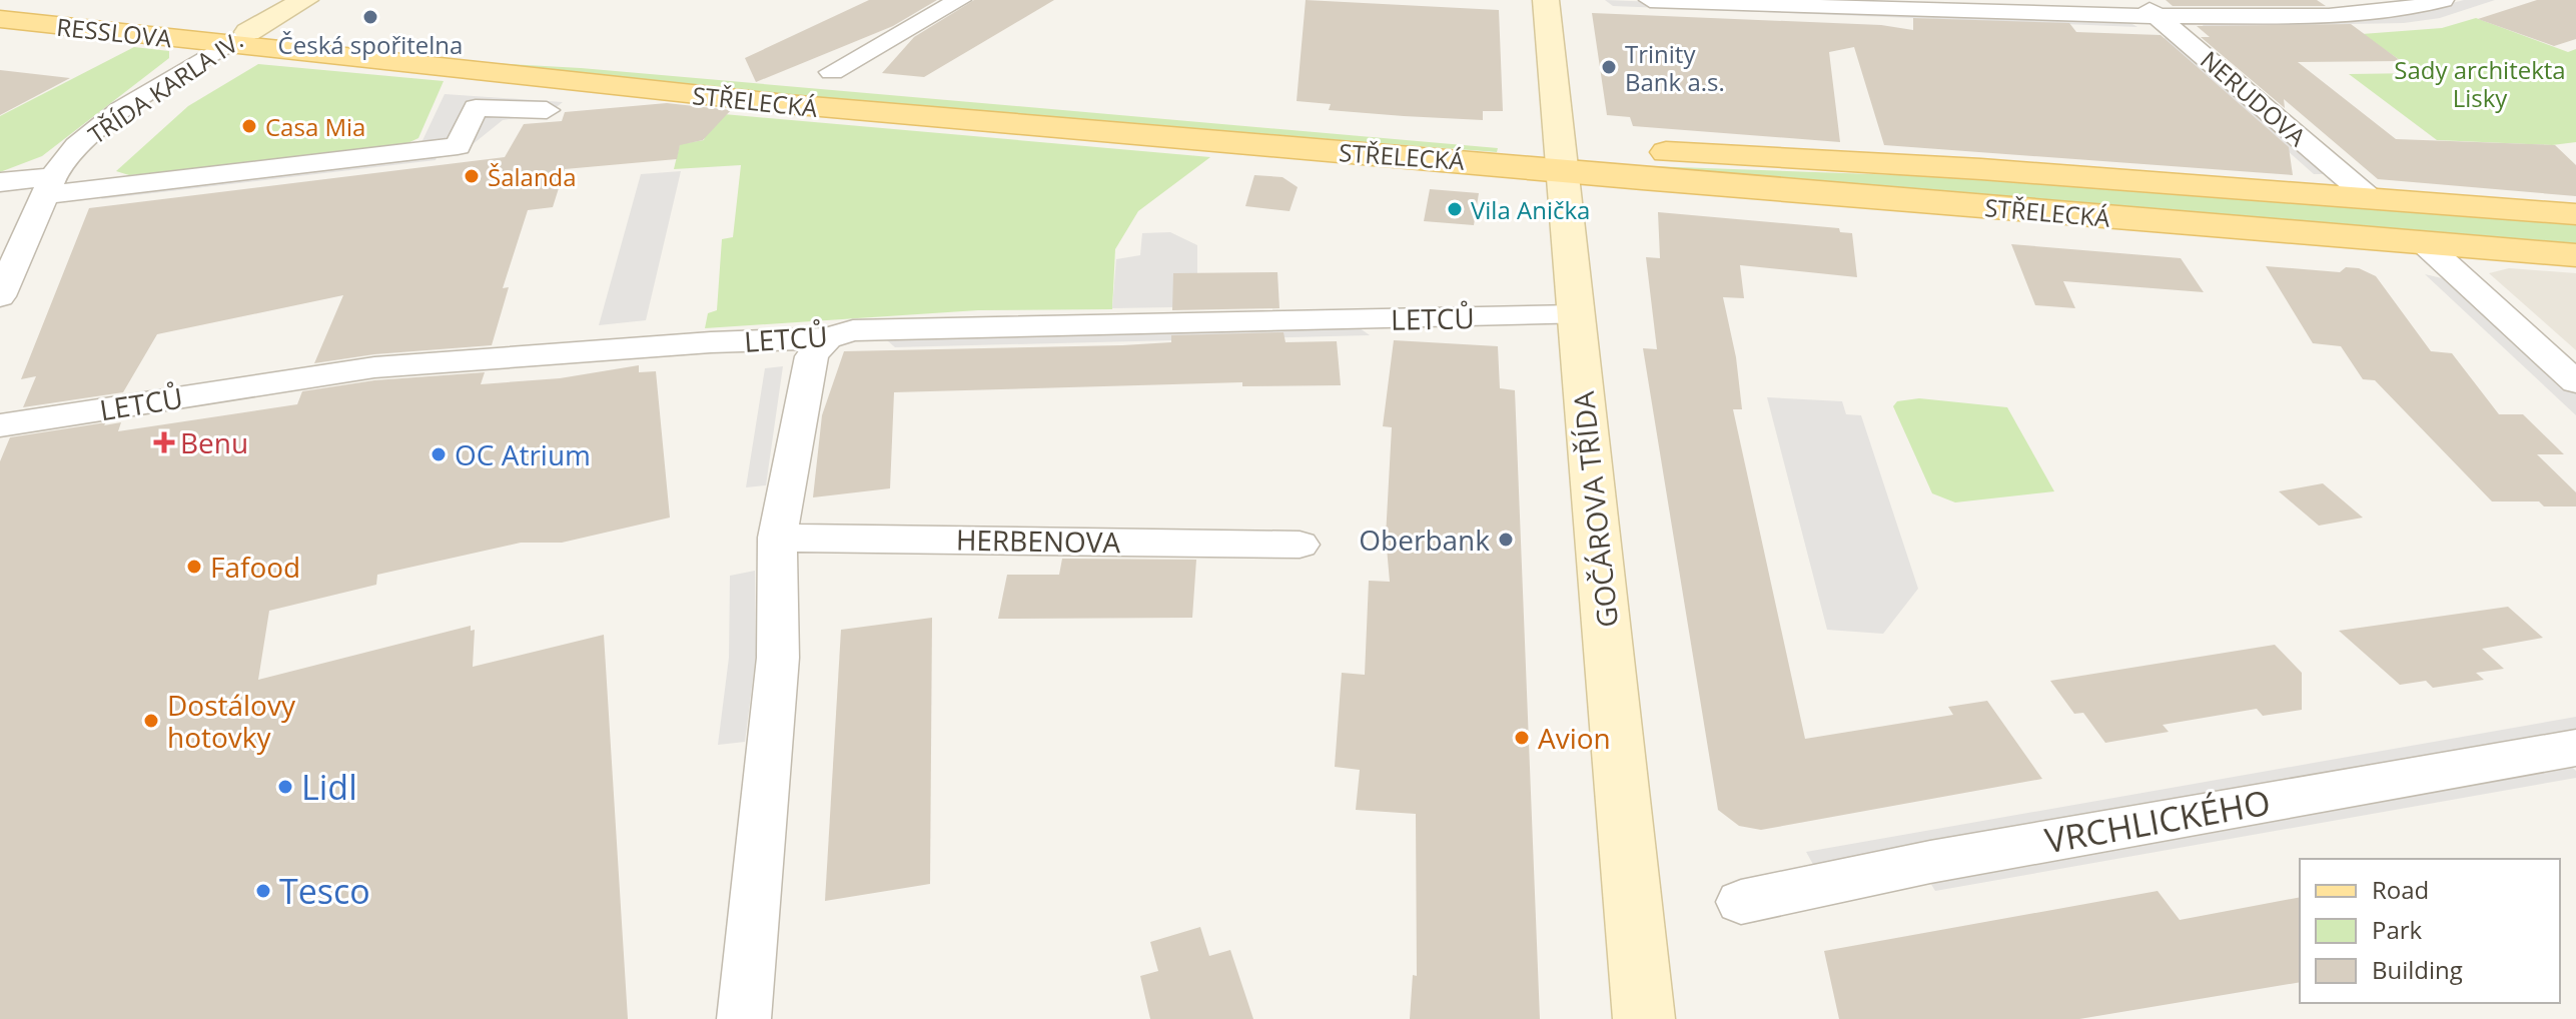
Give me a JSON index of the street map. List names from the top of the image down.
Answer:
{
  "streets": {
    "main road": ["RESSLOVA", "STŘELECKÁ"],
    "street": [
      "TŘÍDA KARLA IV.",
      "NERUDOVA",
      "LETCŮ",
      "GOČÁROVA TŘÍDA",
      "HERBENOVA",
      "VRCHLICKÉHO"
    ]
  },
  "crossings": [
    ["RESSLOVA", "TŘÍDA KARLA IV."],
    ["RESSLOVA", "STŘELECKÁ"],
    ["TŘÍDA KARLA IV.", "STŘELECKÁ"],
    ["NERUDOVA", "STŘELECKÁ"],
    ["STŘELECKÁ", "GOČÁROVA TŘÍDA"],
    ["LETCŮ", "GOČÁROVA TŘÍDA"]
  ],
  "parks": ["Sady architekta Lisky"],
  "places": {
    "other": [
      "Česká spořitelna",
      "Trinity Bank a.s.",
      "Casa Mia",
      "Šalanda",
      "Vila Anička",
      "OC Atrium",
      "Oberbank",
      "Fafood",
      "Dostálovy hotovky",
      "Avion",
      "Lidl",
      "Tesco"
    ],
    "health": ["Benu"]
  },
  "legend": ["Road", "Park", "Building"]
}
